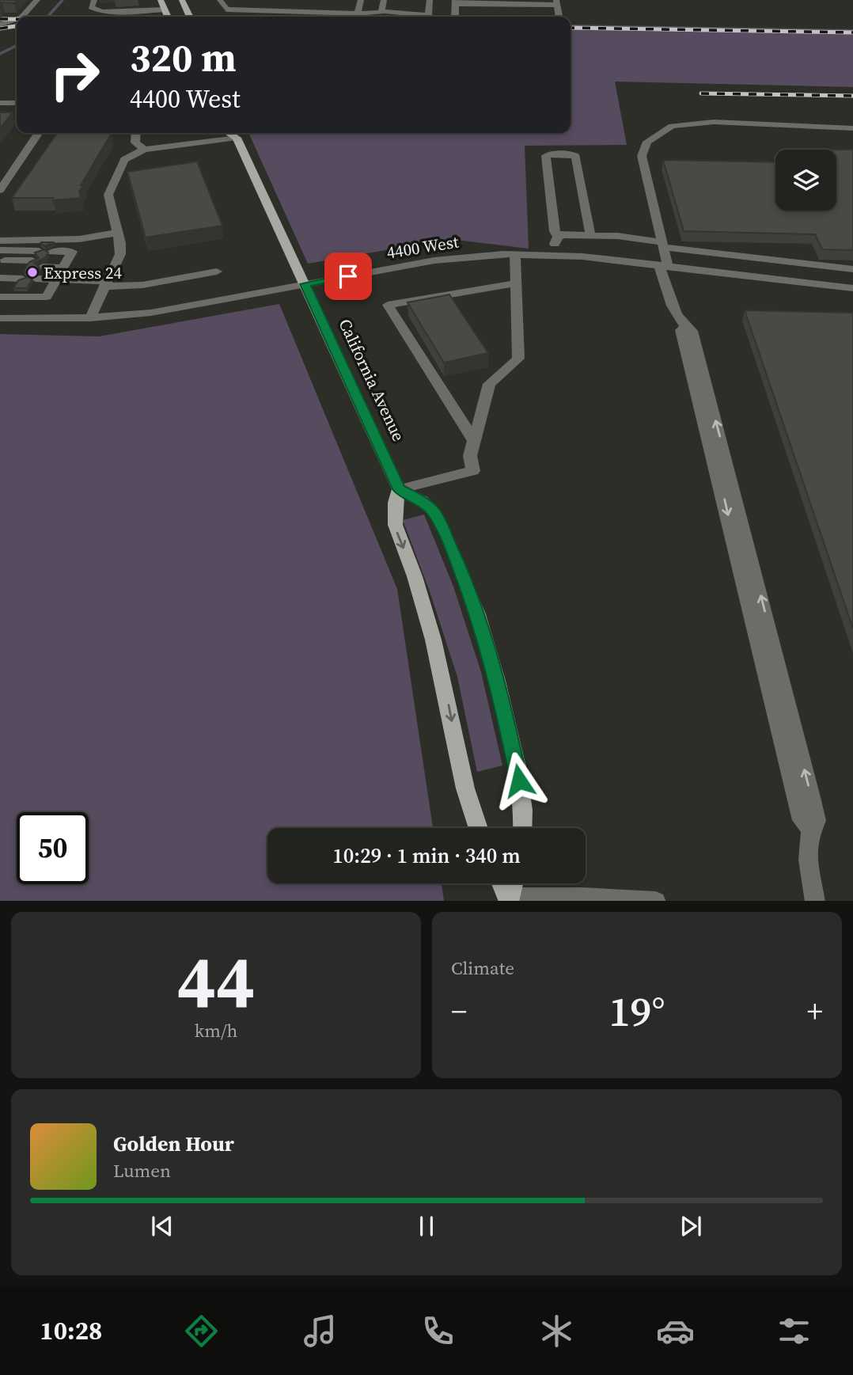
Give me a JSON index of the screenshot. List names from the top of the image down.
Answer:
{
  "streets": {
    "main road": ["California Avenue"],
    "street": ["4400 West"]
  },
  "crossings": [
    ["4400 West", "California Avenue"]
  ],
  "places": ["Express 24"],
  "page": {
    "turn": ["320 m", "4400 West"],
    "limit": "50",
    "trip": "10:29 · 1 min · 340 m",
    "tile": [
      ["44", "km/h"],
      "Climate"
    ],
    "heat": ["−", "19°", "+"],
    "song": ["Golden Hour", "Lumen"],
    "tabs": "10:28"
  }
}
